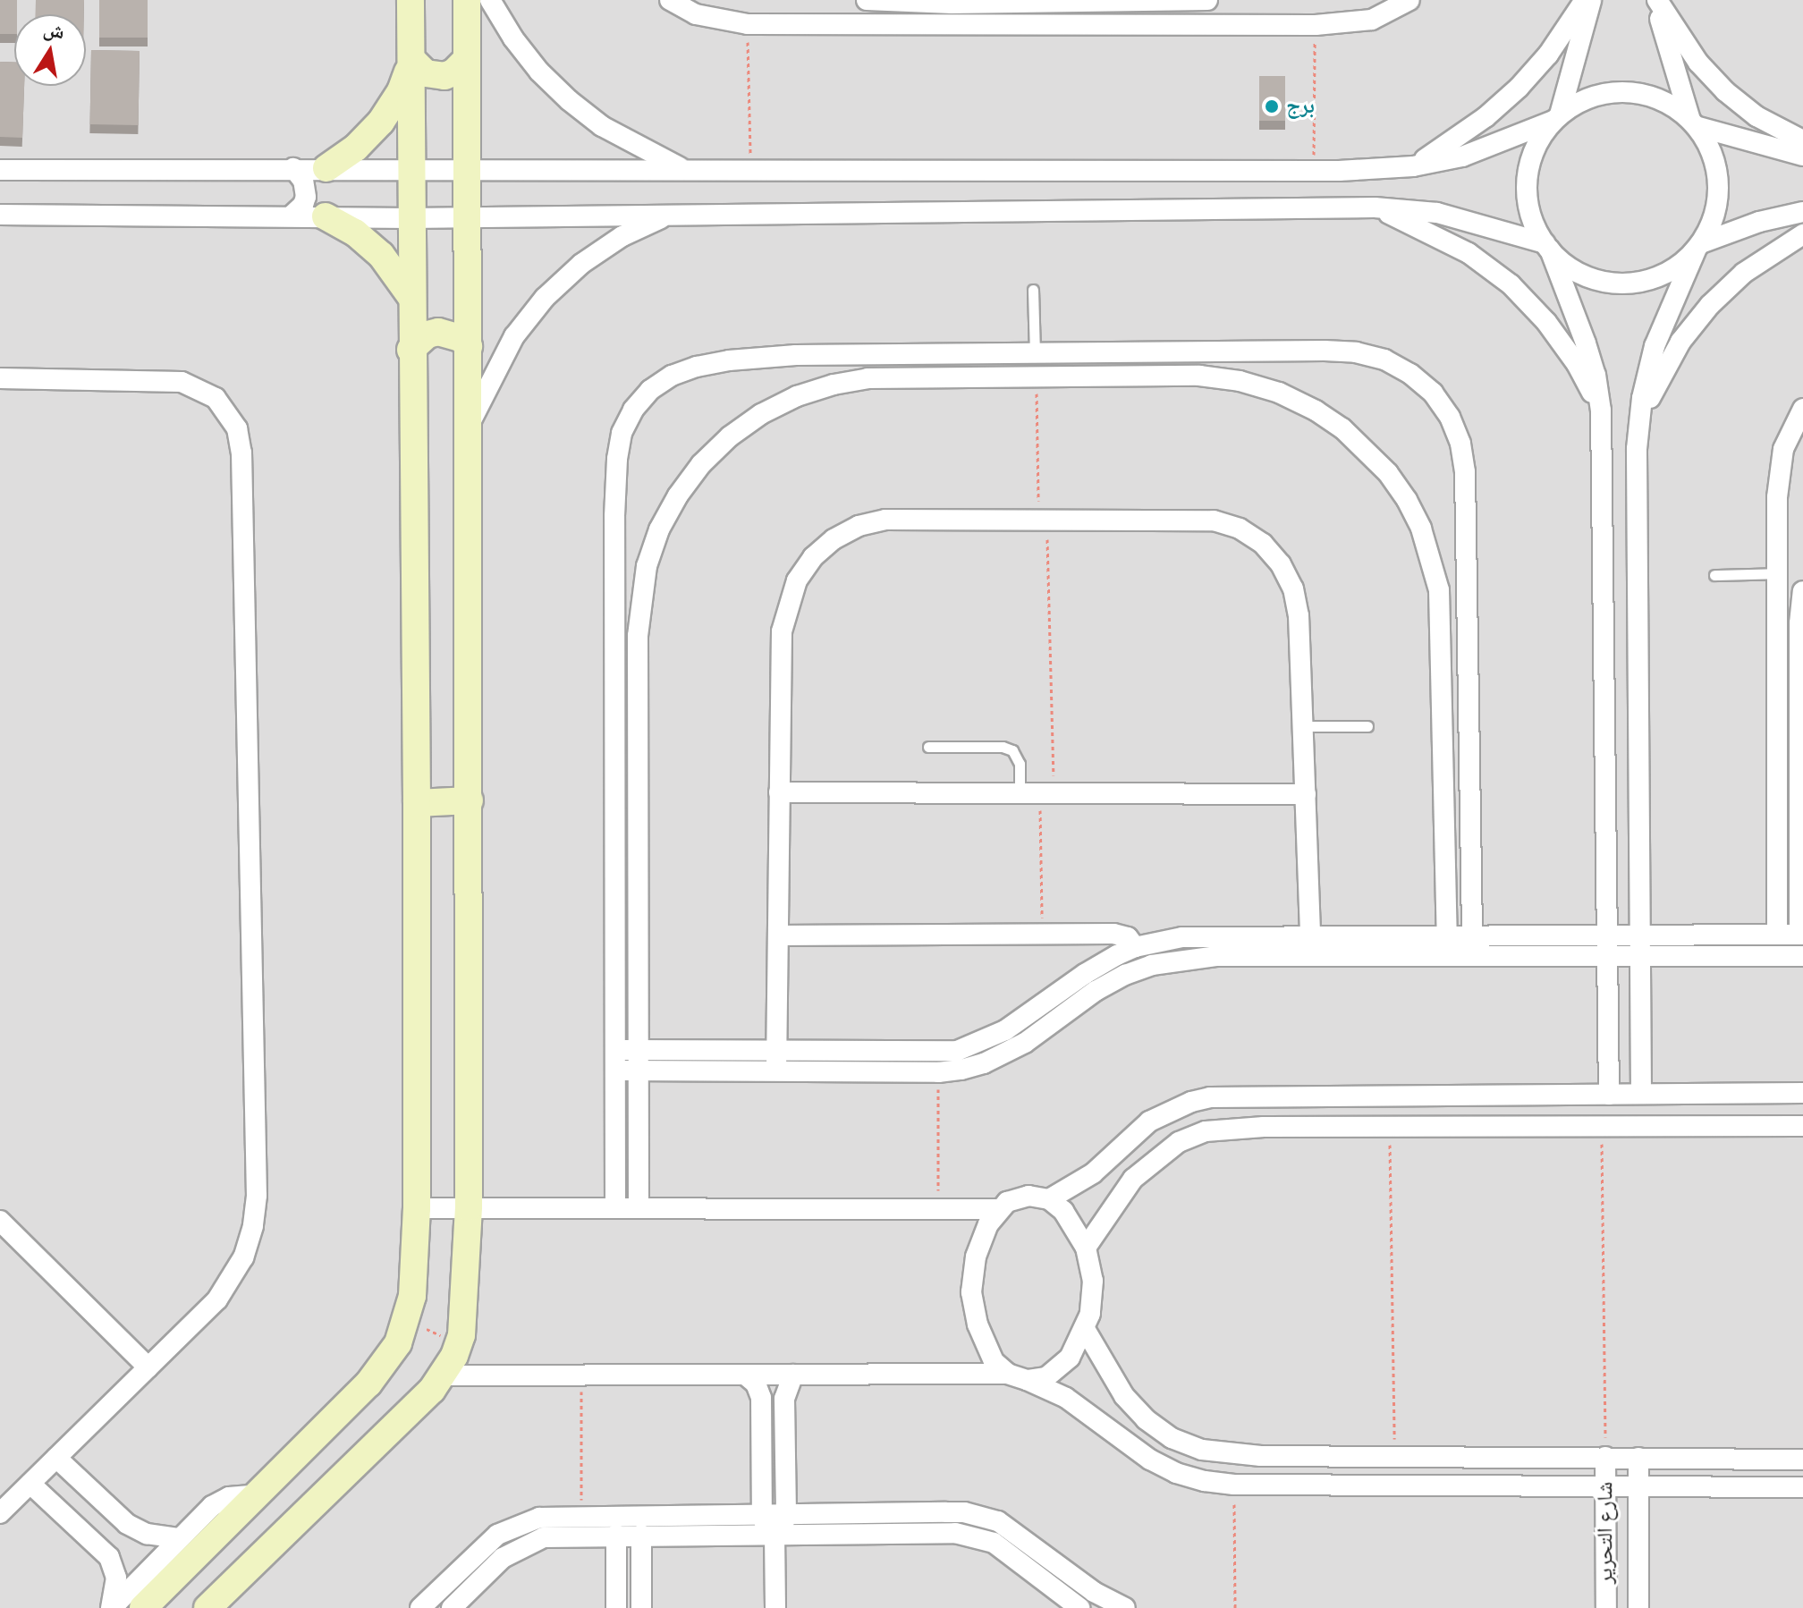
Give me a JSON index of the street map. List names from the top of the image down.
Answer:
{
  "streets": {
    "street": ["شارع التحرير"]
  },
  "places": ["برج"],
  "north": "top"
}
